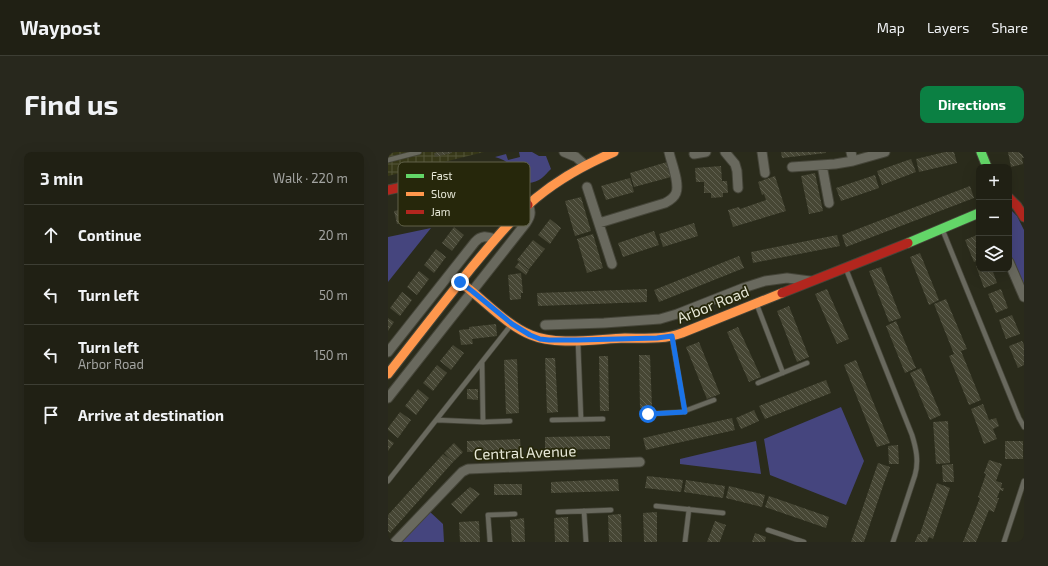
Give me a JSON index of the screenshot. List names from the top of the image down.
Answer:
{
  "streets": {
    "street": ["Arbor Road", "Central Avenue"]
  },
  "legend": ["Fast", "Slow", "Jam"],
  "page": {
    "header": "Waypost",
    "nav": ["Map", "Layers", "Share"],
    "buttons": "Directions",
    "title": "Find us",
    "heading": ["3 min", "Walk · 220 m"],
    "map_buttons": ["+", "−"],
    "list": [
      ["Continue", "20 m"],
      ["Turn left", "50 m"],
      ["Turn left", "Arbor Road", "150 m"],
      "Arrive at destination"
    ]
  }
}
